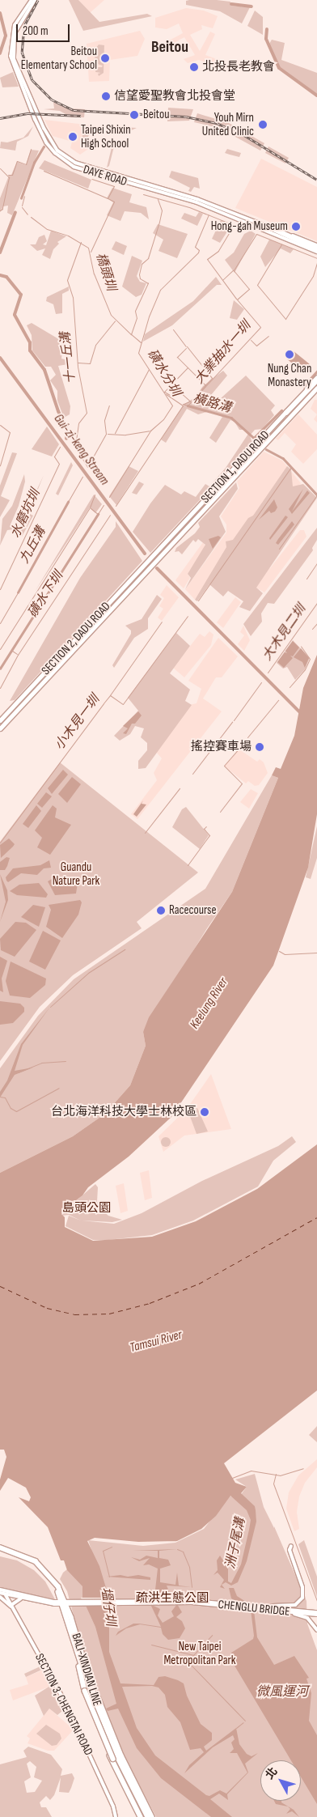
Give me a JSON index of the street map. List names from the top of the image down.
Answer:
{
  "streets": {
    "highway": ["BALI-XINDIAN LINE"],
    "main road": [
      "DAYE ROAD",
      "SECTION 2, DADU ROAD",
      "CHENGLU BRIDGE",
      "SECTION 3, CHENGTAI ROAD"
    ]
  },
  "districts": ["Beitou"],
  "water": [
    "橋頭圳",
    "大業抽水一圳",
    "十一丘溝",
    "磺水分圳",
    "橫路溝",
    "Gui-zi-keng Stream",
    "水磨坑圳",
    "九丘溝",
    "磺水下圳",
    "大木見二圳",
    "小木見一圳",
    "Keelung River",
    "Tamsui River",
    "洲子尾溝",
    "塭仔圳",
    "微風運河"
  ],
  "parks": [
    "Guandu Nature Park",
    "島頭公園",
    "疏洪生態公園",
    "New Taipei Metropolitan Park"
  ],
  "places": [
    "Beitou Elementary School",
    "北投長老教會",
    "信望愛聖教會北投會堂",
    "Beitou",
    "Youh Mirn United Clinic",
    "Taipei Shixin High School",
    "Hong-gah Museum",
    "Nung Chan Monastery",
    "搖控賽車場",
    "Racecourse",
    "台北海洋科技大學士林校區"
  ],
  "scale_bar": "200 m",
  "north": "top left"
}
